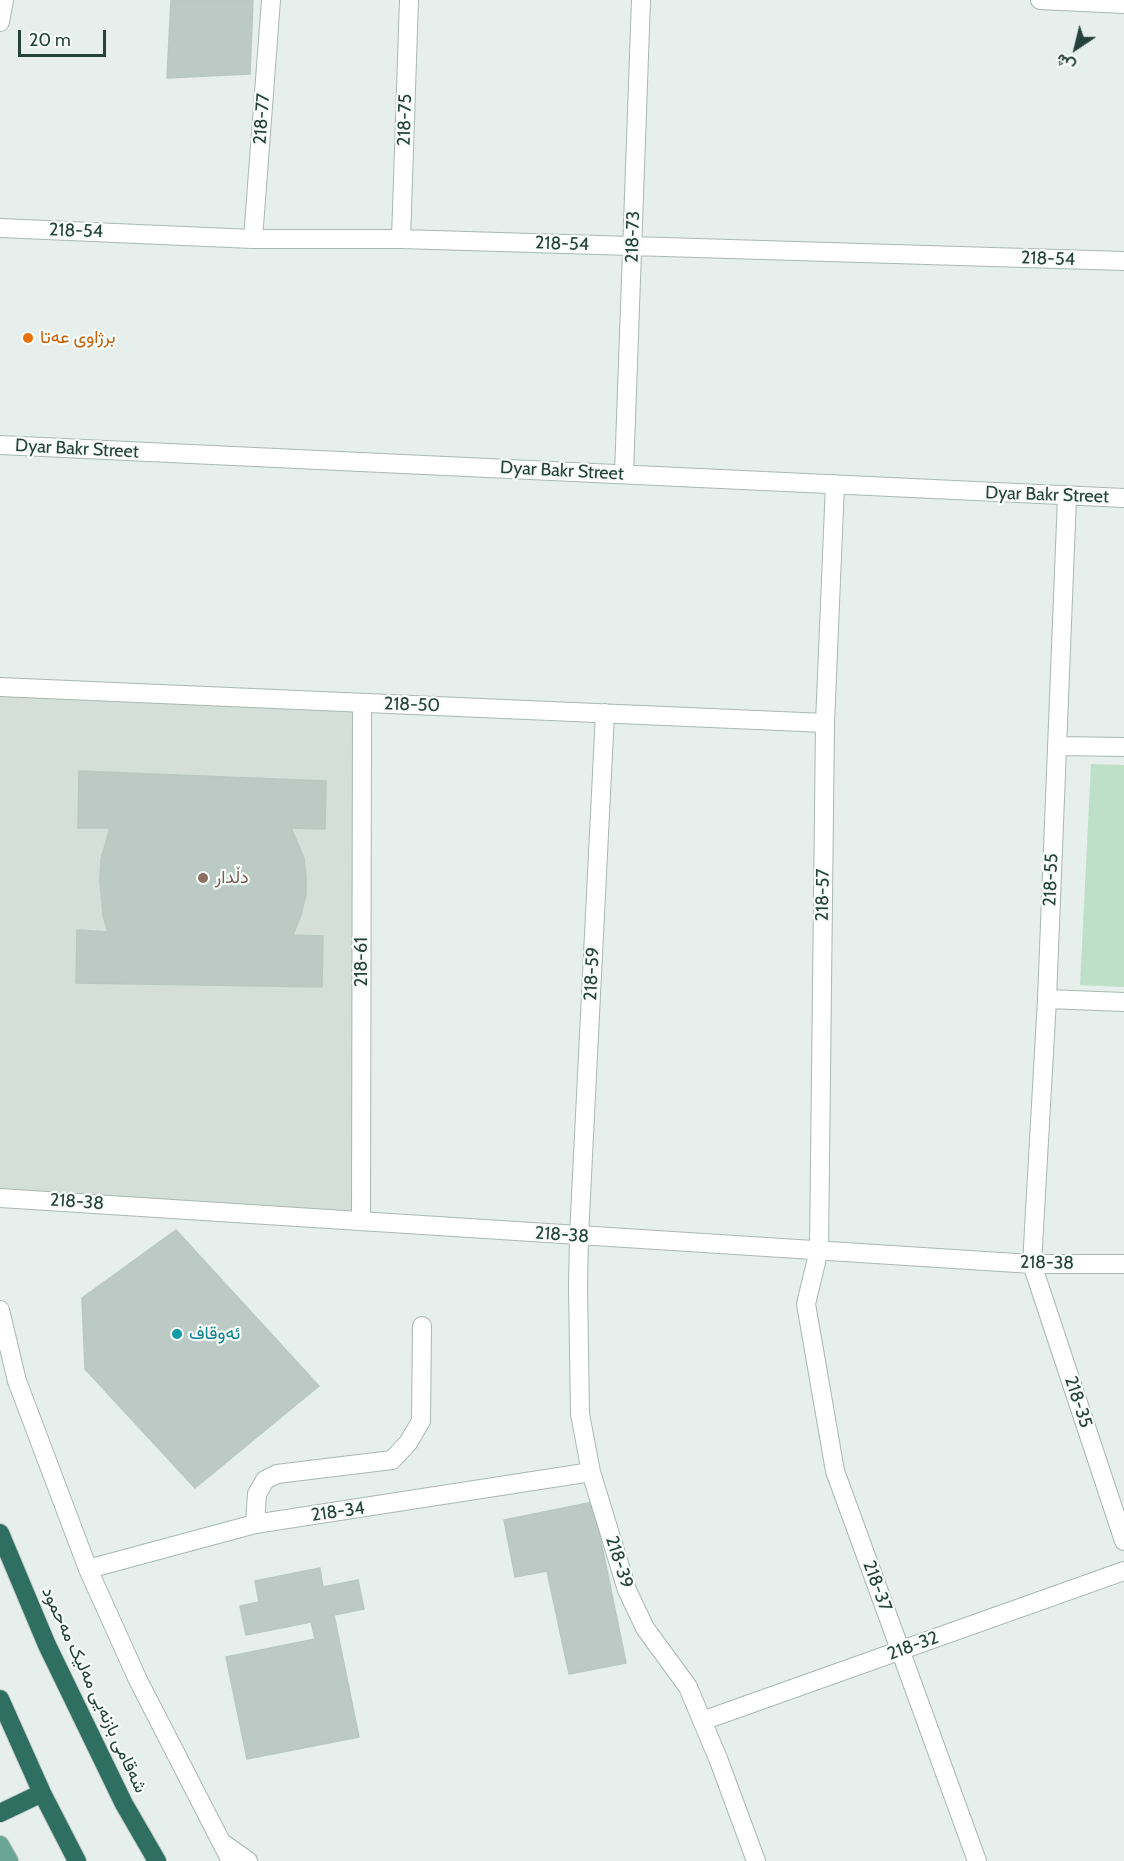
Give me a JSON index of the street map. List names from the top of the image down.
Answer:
{
  "streets": {
    "highway": ["شەقامی بازنەیی مەلیک مەحمود"],
    "street": [
      "218-77",
      "218-75",
      "218-54",
      "218-73",
      "Dyar Bakr Street",
      "218-50",
      "218-55",
      "218-57",
      "218-61",
      "218-59",
      "218-38",
      "218-35",
      "218-34",
      "218-39",
      "218-37",
      "218-32"
    ]
  },
  "crossings": [
    ["218-77", "218-54"],
    ["218-75", "218-54"],
    ["218-54", "218-73"],
    ["218-73", "Dyar Bakr Street"],
    ["Dyar Bakr Street", "218-55"],
    ["Dyar Bakr Street", "218-57"],
    ["218-50", "218-57"],
    ["218-50", "218-61"],
    ["218-50", "218-59"],
    ["218-55", "218-38"],
    ["218-55", "218-35"],
    ["218-57", "218-38"],
    ["218-57", "218-37"],
    ["218-61", "218-38"],
    ["218-59", "218-38"],
    ["218-59", "218-39"],
    ["218-38", "218-35"],
    ["218-38", "218-39"],
    ["218-34", "218-39"],
    ["218-39", "218-32"],
    ["218-37", "218-32"]
  ],
  "places": ["برژاوی عەتا", "دڵدار", "ئەوقاف"],
  "scale_bar": "20 m",
  "north": "bottom left"
}
